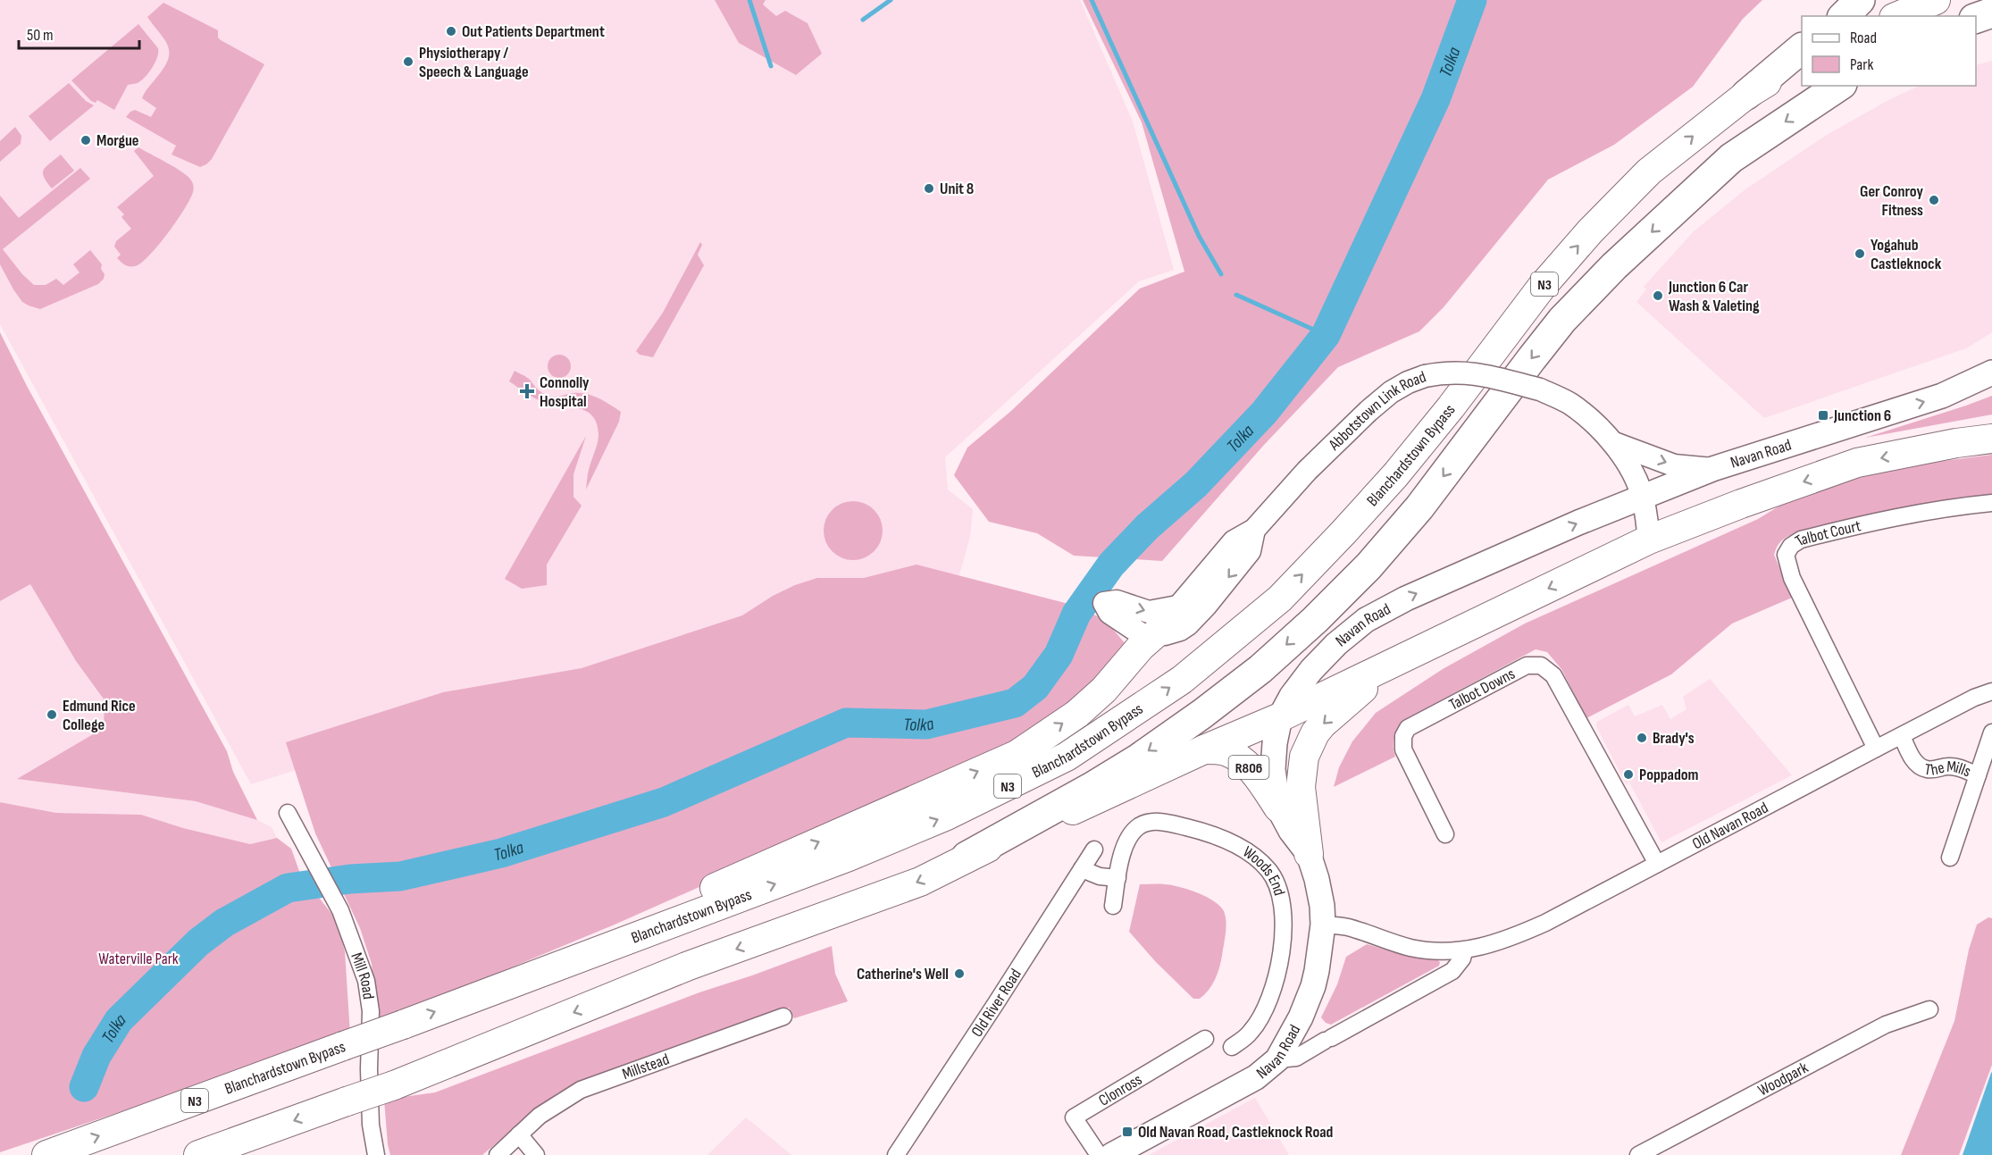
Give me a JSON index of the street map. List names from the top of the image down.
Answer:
{
  "streets": {
    "highway": ["N3", "Blanchardstown Bypass", "R806"],
    "main road": ["Navan Road"],
    "street": [
      "Abbotstown Link Road",
      "Talbot Court",
      "Talbot Downs",
      "The Mills",
      "Old Navan Road",
      "Woods End",
      "Mill Road",
      "Old River Road",
      "Millstead",
      "Woodpark",
      "Clonross"
    ]
  },
  "crossings": [
    ["N3", "Abbotstown Link Road"],
    ["N3", "Blanchardstown Bypass"],
    ["Abbotstown Link Road", "Navan Road"],
    ["Navan Road", "R806"],
    ["Navan Road", "Old Navan Road"],
    ["Talbot Court", "Old Navan Road"],
    ["Talbot Downs", "Old Navan Road"],
    ["The Mills", "Old Navan Road"]
  ],
  "one_way": ["Navan Road"],
  "water": ["Tolka"],
  "parks": ["Waterville Park"],
  "places": {
    "other": [
      "Out Patients Department",
      "Physiotherapy / Speech & Language",
      "Morgue",
      "Unit 8",
      "Ger Conroy Fitness",
      "Yogahub Castleknock",
      "Junction 6 Car Wash & Valeting",
      "Edmund Rice College",
      "Brady's",
      "Poppadom",
      "Catherine's Well"
    ],
    "health": ["Connolly Hospital"],
    "transit": ["Junction 6", "Old Navan Road, Castleknock Road"]
  },
  "legend": ["Road", "Park"],
  "scale_bar": "50 m"
}
